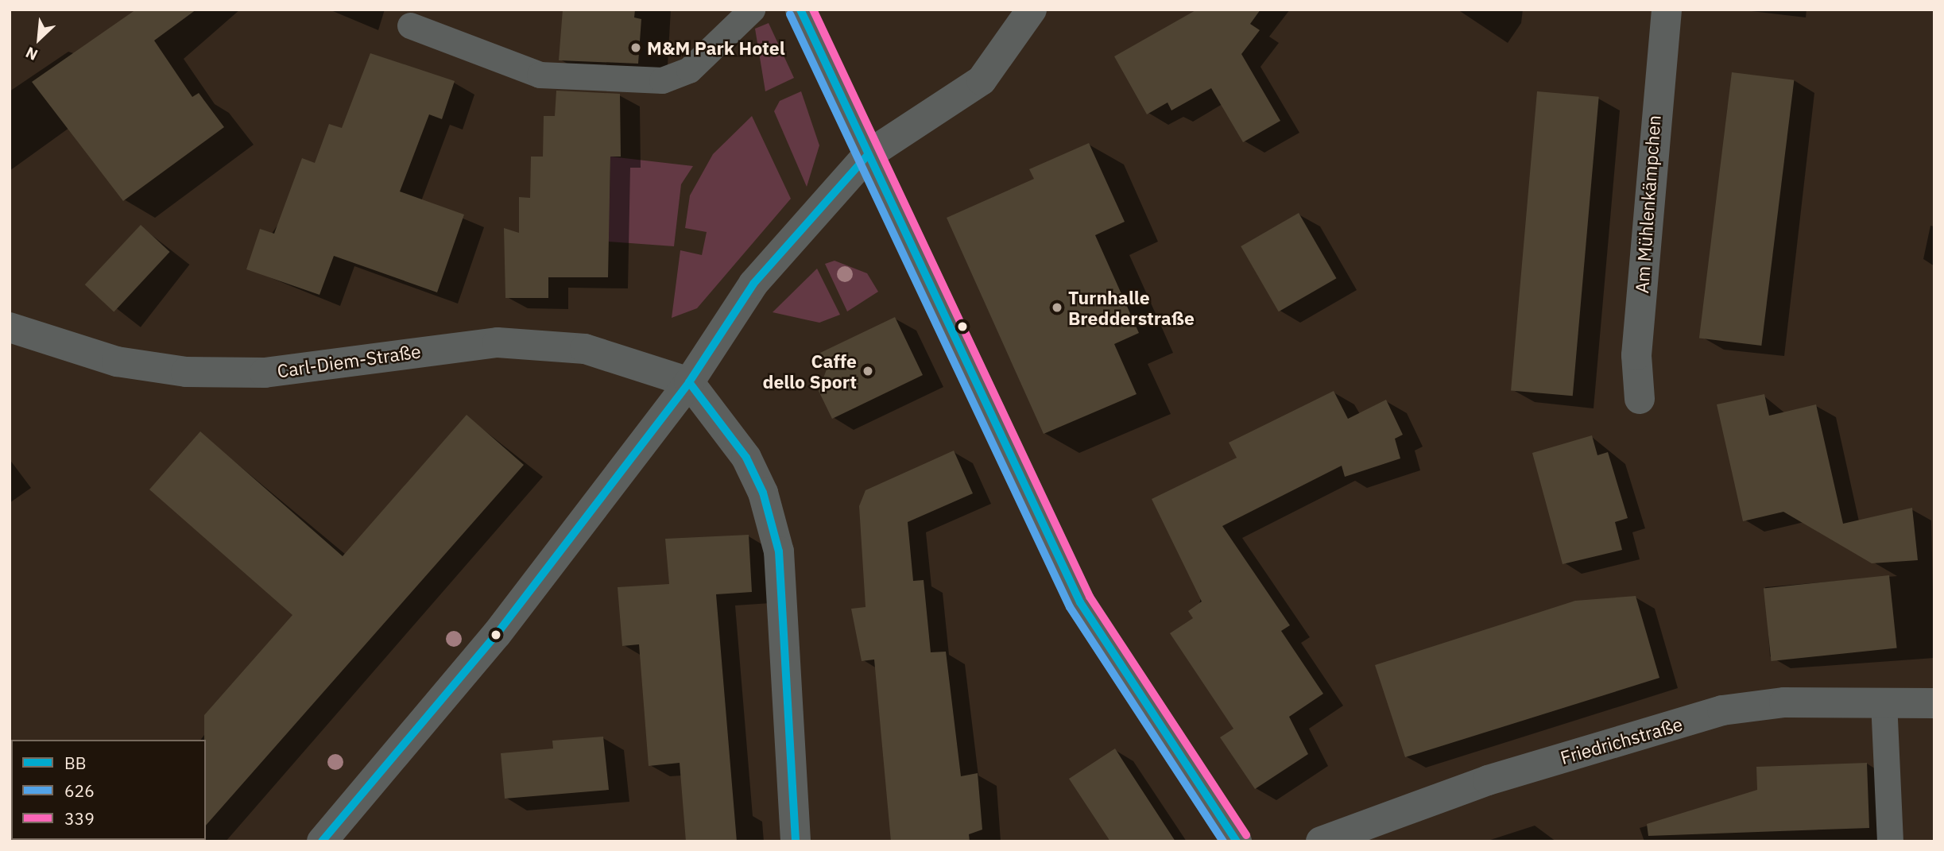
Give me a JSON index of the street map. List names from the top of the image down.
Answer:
{
  "streets": {
    "street": ["Am Mühlenkämpchen", "Carl-Diem-Straße", "Friedrichstraße"]
  },
  "places": ["M&M Park Hotel", "Turnhalle Bredderstraße", "Caffe dello Sport"],
  "lines": ["transit line BB", "transit line 339", "transit line 626"],
  "legend": ["BB", "626", "339"],
  "north": "bottom left"
}
